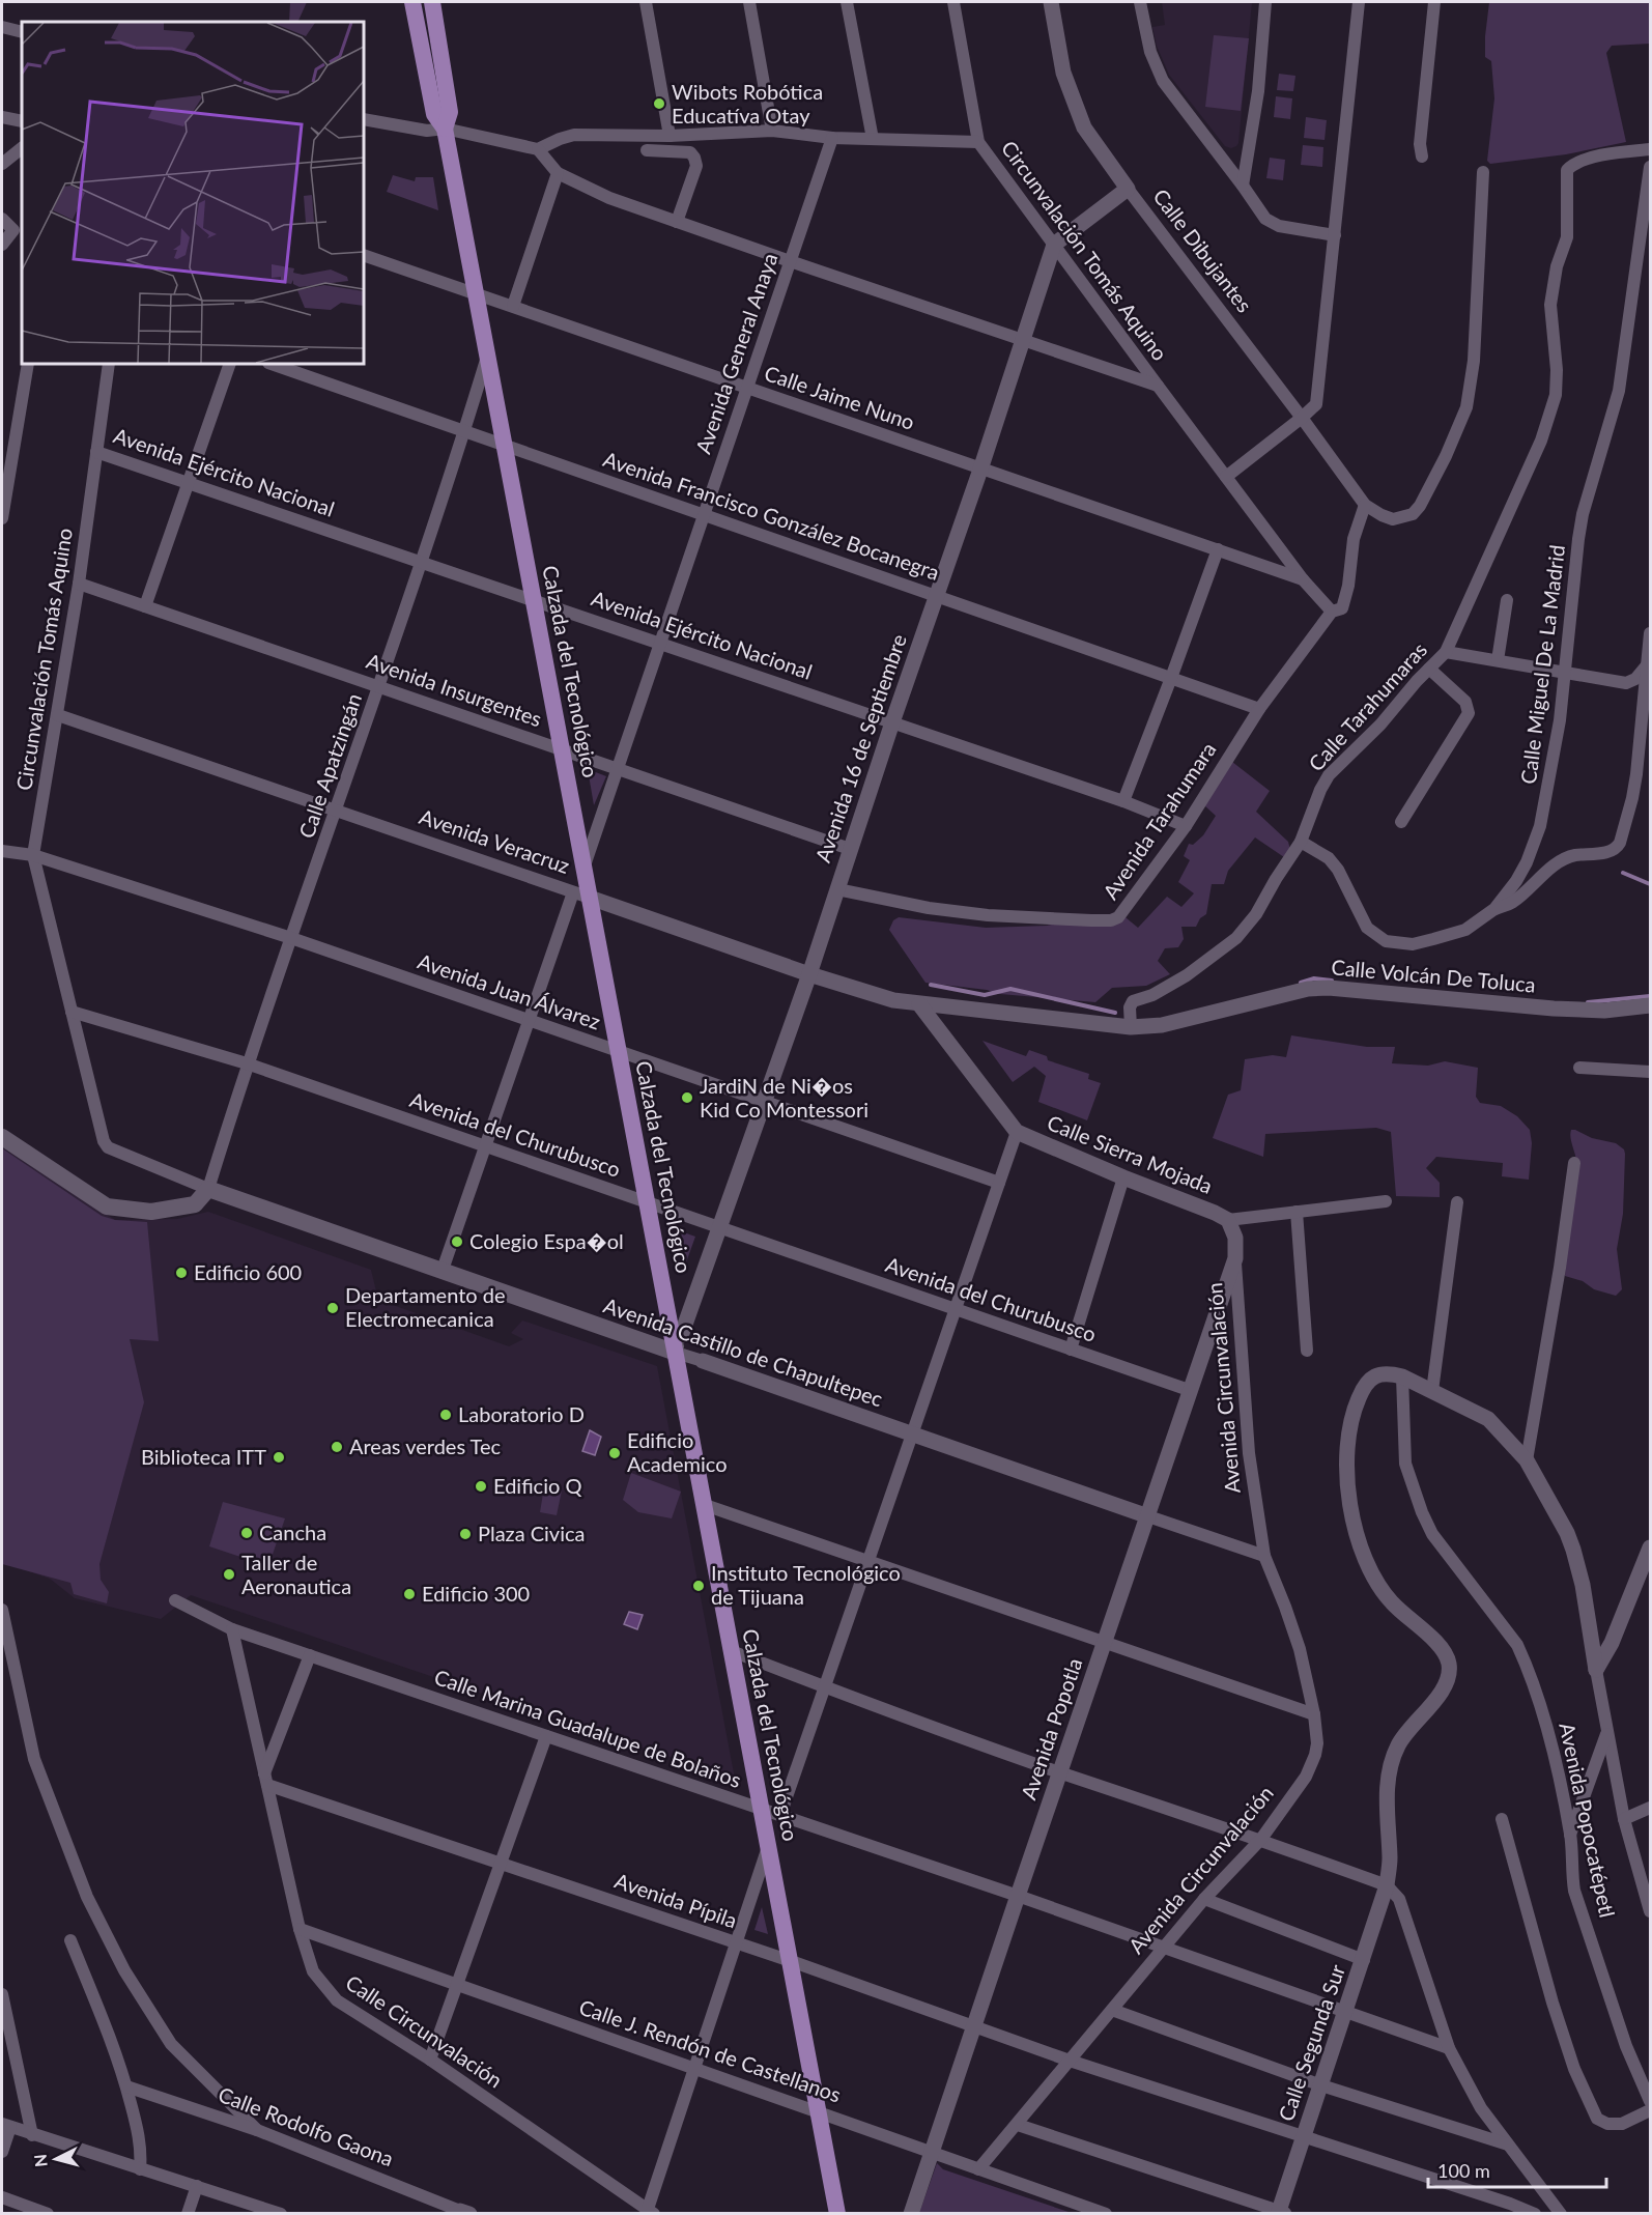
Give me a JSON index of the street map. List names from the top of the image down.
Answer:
{
  "streets": {
    "main road": ["Calzada del Tecnológico", "Avenida Castillo de Chapultepec"],
    "street": [
      "Circunvalación Tomás Aquino",
      "Calle Dibujantes",
      "Avenida General Anaya",
      "Calle Jaime Nuno",
      "Avenida Ejército Nacional",
      "Avenida Francisco González Bocanegra",
      "Calle Miguel De La Madrid",
      "Avenida Insurgentes",
      "Calle Tarahumaras",
      "Avenida 16 de Septiembre",
      "Calle Apatzingán",
      "Avenida Tarahumara",
      "Avenida Veracruz",
      "Calle Volcán De Toluca",
      "Avenida Juan Álvarez",
      "Avenida del Churubusco",
      "Calle Sierra Mojada",
      "Avenida Circunvalación",
      "Calle Marina Guadalupe de Bolaños",
      "Avenida Popotla",
      "Avenida Popocatépetl",
      "Avenida Pípila",
      "Calle Circunvalación",
      "Calle Segunda Sur",
      "Calle J. Rendón de Castellanos",
      "Calle Rodolfo Gaona"
    ]
  },
  "crossings": [
    ["Circunvalación Tomás Aquino", "Avenida General Anaya"],
    ["Circunvalación Tomás Aquino", "Calle Jaime Nuno"],
    ["Circunvalación Tomás Aquino", "Avenida Ejército Nacional"],
    ["Circunvalación Tomás Aquino", "Avenida Insurgentes"],
    ["Circunvalación Tomás Aquino", "Avenida 16 de Septiembre"],
    ["Circunvalación Tomás Aquino", "Avenida Tarahumara"],
    ["Circunvalación Tomás Aquino", "Avenida Veracruz"],
    ["Circunvalación Tomás Aquino", "Avenida Juan Álvarez"],
    ["Circunvalación Tomás Aquino", "Avenida del Churubusco"],
    ["Circunvalación Tomás Aquino", "Avenida Castillo de Chapultepec"],
    ["Calle Dibujantes", "Avenida Tarahumara"],
    ["Avenida General Anaya", "Calle Jaime Nuno"],
    ["Avenida General Anaya", "Avenida Ejército Nacional"],
    ["Avenida General Anaya", "Avenida Francisco González Bocanegra"],
    ["Avenida General Anaya", "Calzada del Tecnológico"],
    ["Avenida General Anaya", "Avenida Insurgentes"],
    ["Calle Jaime Nuno", "Calzada del Tecnológico"],
    ["Calle Jaime Nuno", "Avenida 16 de Septiembre"],
    ["Avenida Ejército Nacional", "Calzada del Tecnológico"],
    ["Avenida Ejército Nacional", "Avenida 16 de Septiembre"],
    ["Avenida Ejército Nacional", "Calle Apatzingán"],
    ["Avenida Ejército Nacional", "Avenida Tarahumara"],
    ["Avenida Francisco González Bocanegra", "Calzada del Tecnológico"],
    ["Avenida Francisco González Bocanegra", "Avenida 16 de Septiembre"],
    ["Avenida Francisco González Bocanegra", "Calle Apatzingán"],
    ["Avenida Francisco González Bocanegra", "Avenida Tarahumara"],
    ["Calle Miguel De La Madrid", "Calle Tarahumaras"],
    ["Calzada del Tecnológico", "Avenida Insurgentes"],
    ["Calzada del Tecnológico", "Avenida 16 de Septiembre"],
    ["Calzada del Tecnológico", "Calle Apatzingán"],
    ["Calzada del Tecnológico", "Avenida Veracruz"],
    ["Calzada del Tecnológico", "Avenida Juan Álvarez"],
    ["Calzada del Tecnológico", "Avenida del Churubusco"],
    ["Calzada del Tecnológico", "Avenida Castillo de Chapultepec"],
    ["Calzada del Tecnológico", "Calle Marina Guadalupe de Bolaños"],
    ["Calzada del Tecnológico", "Avenida Pípila"],
    ["Calzada del Tecnológico", "Calle J. Rendón de Castellanos"],
    ["Avenida Insurgentes", "Avenida 16 de Septiembre"],
    ["Avenida Insurgentes", "Calle Apatzingán"],
    ["Calle Tarahumaras", "Calle Volcán De Toluca"],
    ["Avenida 16 de Septiembre", "Avenida Tarahumara"],
    ["Avenida 16 de Septiembre", "Avenida Veracruz"],
    ["Avenida 16 de Septiembre", "Avenida Juan Álvarez"],
    ["Avenida 16 de Septiembre", "Avenida del Churubusco"],
    ["Avenida 16 de Septiembre", "Avenida Castillo de Chapultepec"],
    ["Calle Apatzingán", "Avenida Veracruz"],
    ["Calle Apatzingán", "Avenida Juan Álvarez"],
    ["Calle Apatzingán", "Avenida del Churubusco"],
    ["Calle Apatzingán", "Avenida Castillo de Chapultepec"],
    ["Avenida Veracruz", "Calle Volcán De Toluca"],
    ["Avenida Veracruz", "Calle Sierra Mojada"],
    ["Calle Volcán De Toluca", "Calle Sierra Mojada"],
    ["Avenida del Churubusco", "Avenida Popotla"],
    ["Calle Sierra Mojada", "Avenida Circunvalación"],
    ["Avenida Castillo de Chapultepec", "Avenida Circunvalación"],
    ["Avenida Castillo de Chapultepec", "Avenida Popotla"],
    ["Avenida Circunvalación", "Calle Marina Guadalupe de Bolaños"],
    ["Avenida Circunvalación", "Avenida Popotla"],
    ["Avenida Circunvalación", "Avenida Pípila"],
    ["Avenida Circunvalación", "Calle J. Rendón de Castellanos"],
    ["Calle Marina Guadalupe de Bolaños", "Avenida Popotla"],
    ["Calle Marina Guadalupe de Bolaños", "Calle Circunvalación"],
    ["Calle Marina Guadalupe de Bolaños", "Calle Segunda Sur"],
    ["Avenida Popotla", "Avenida Pípila"],
    ["Avenida Popotla", "Calle J. Rendón de Castellanos"],
    ["Avenida Popocatépetl", "Calle Segunda Sur"],
    ["Avenida Pípila", "Calle Circunvalación"],
    ["Avenida Pípila", "Calle Segunda Sur"],
    ["Calle Circunvalación", "Calle J. Rendón de Castellanos"]
  ],
  "places": [
    "Wibots Robótica Educatíva Otay",
    "JardiN de Ni�os Kid Co Montessori",
    "Colegio Espa�ol",
    "Edificio 600",
    "Departamento de Electromecanica",
    "Laboratorio D",
    "Areas verdes Tec",
    "Edificio Academico",
    "Biblioteca ITT",
    "Edificio Q",
    "Cancha",
    "Plaza Civica",
    "Taller de Aeronautica",
    "Instituto Tecnológico de Tijuana",
    "Edificio 300"
  ],
  "scale_bar": "100 m",
  "north": "left"
}
